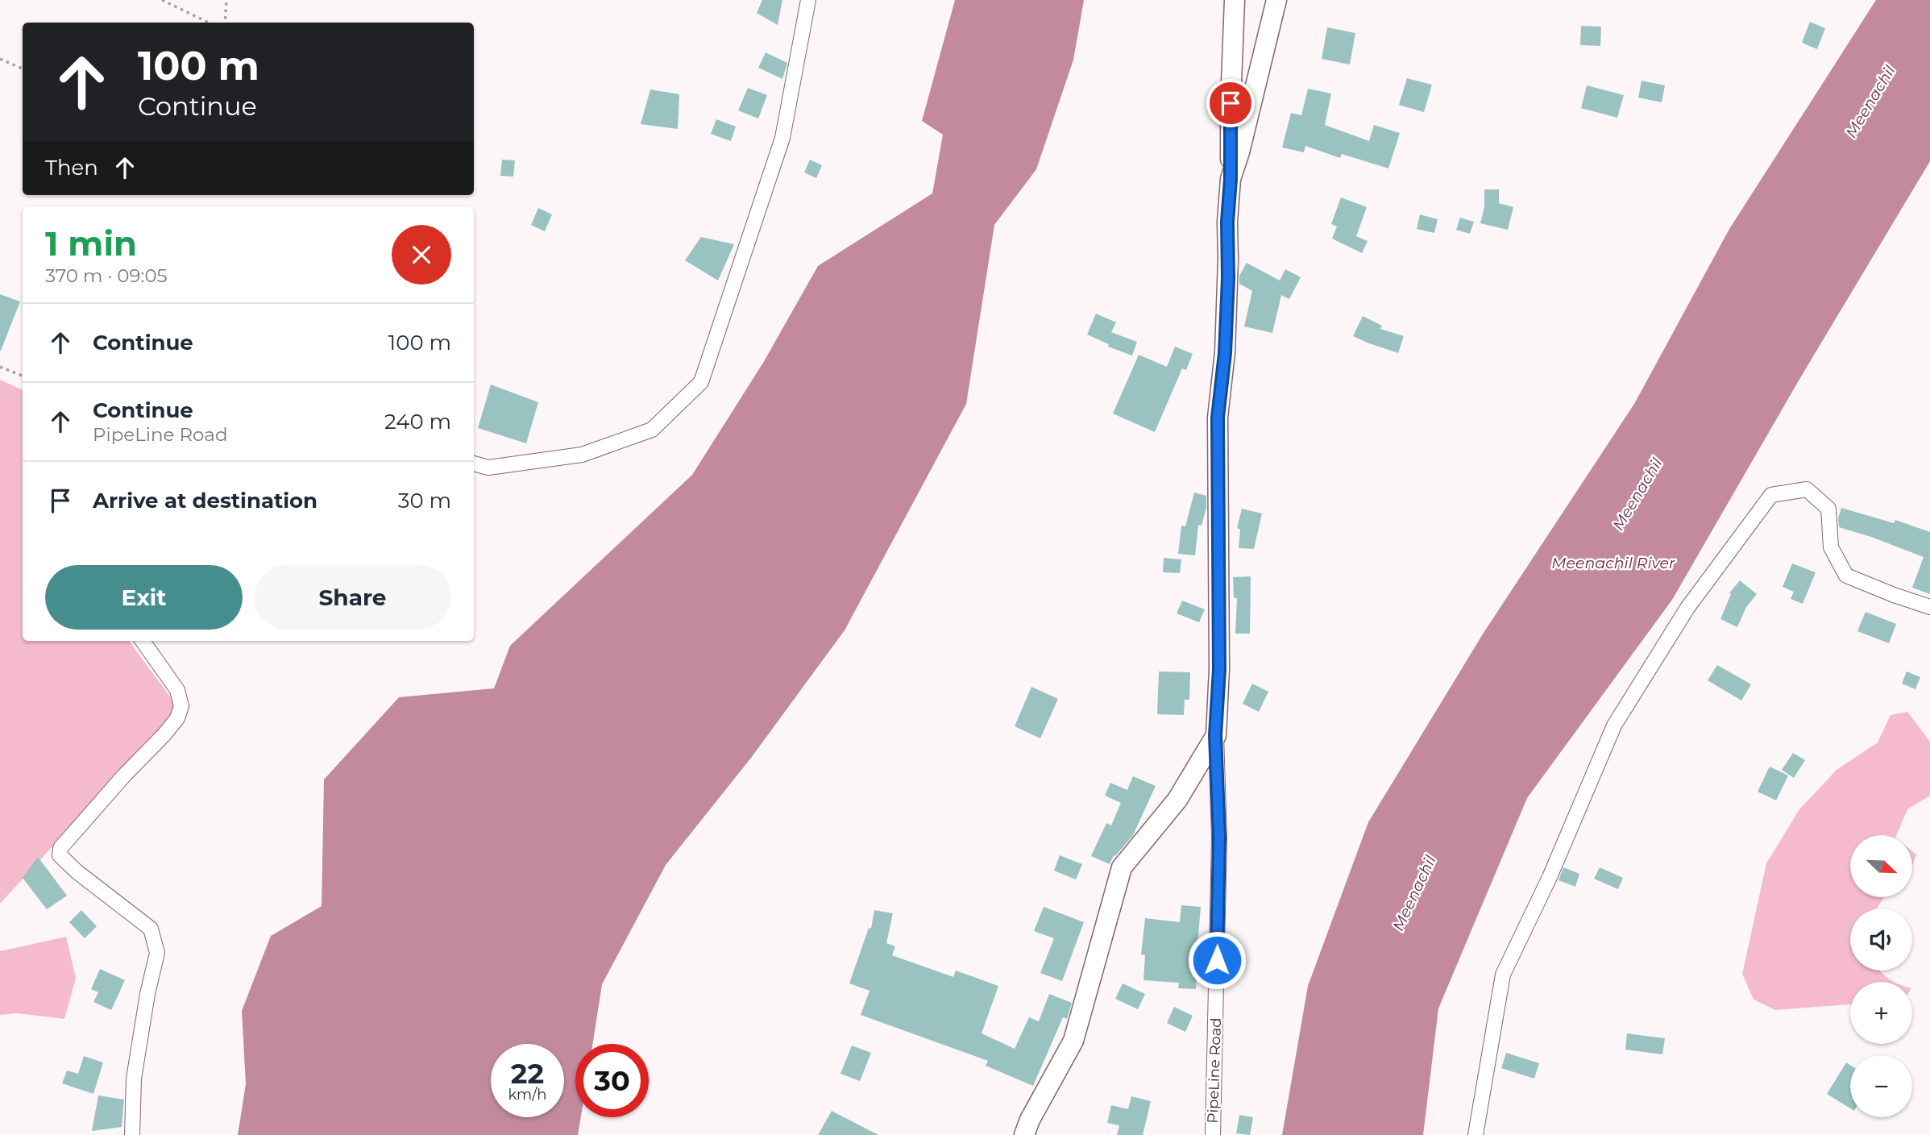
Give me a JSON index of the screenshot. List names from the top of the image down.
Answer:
{
  "streets": {
    "street": ["PipeLine Road"]
  },
  "water": ["Meenachil", "Meenachil River"],
  "north": "bottom right",
  "page": {
    "turn": ["100 m", "Continue"],
    "then": "Then",
    "heading": ["1 min", "370 m · 09:05"],
    "list": [
      {
        "name": "Continue",
        "value": "100 m"
      },
      {
        "name": "Continue",
        "note": "PipeLine Road",
        "value": "240 m"
      },
      {
        "name": "Arrive at destination",
        "value": "30 m"
      }
    ],
    "buttons": ["Exit", "Share"],
    "map_buttons": ["+", "−"],
    "speed": "22 km/h",
    "limit": "30"
  }
}
